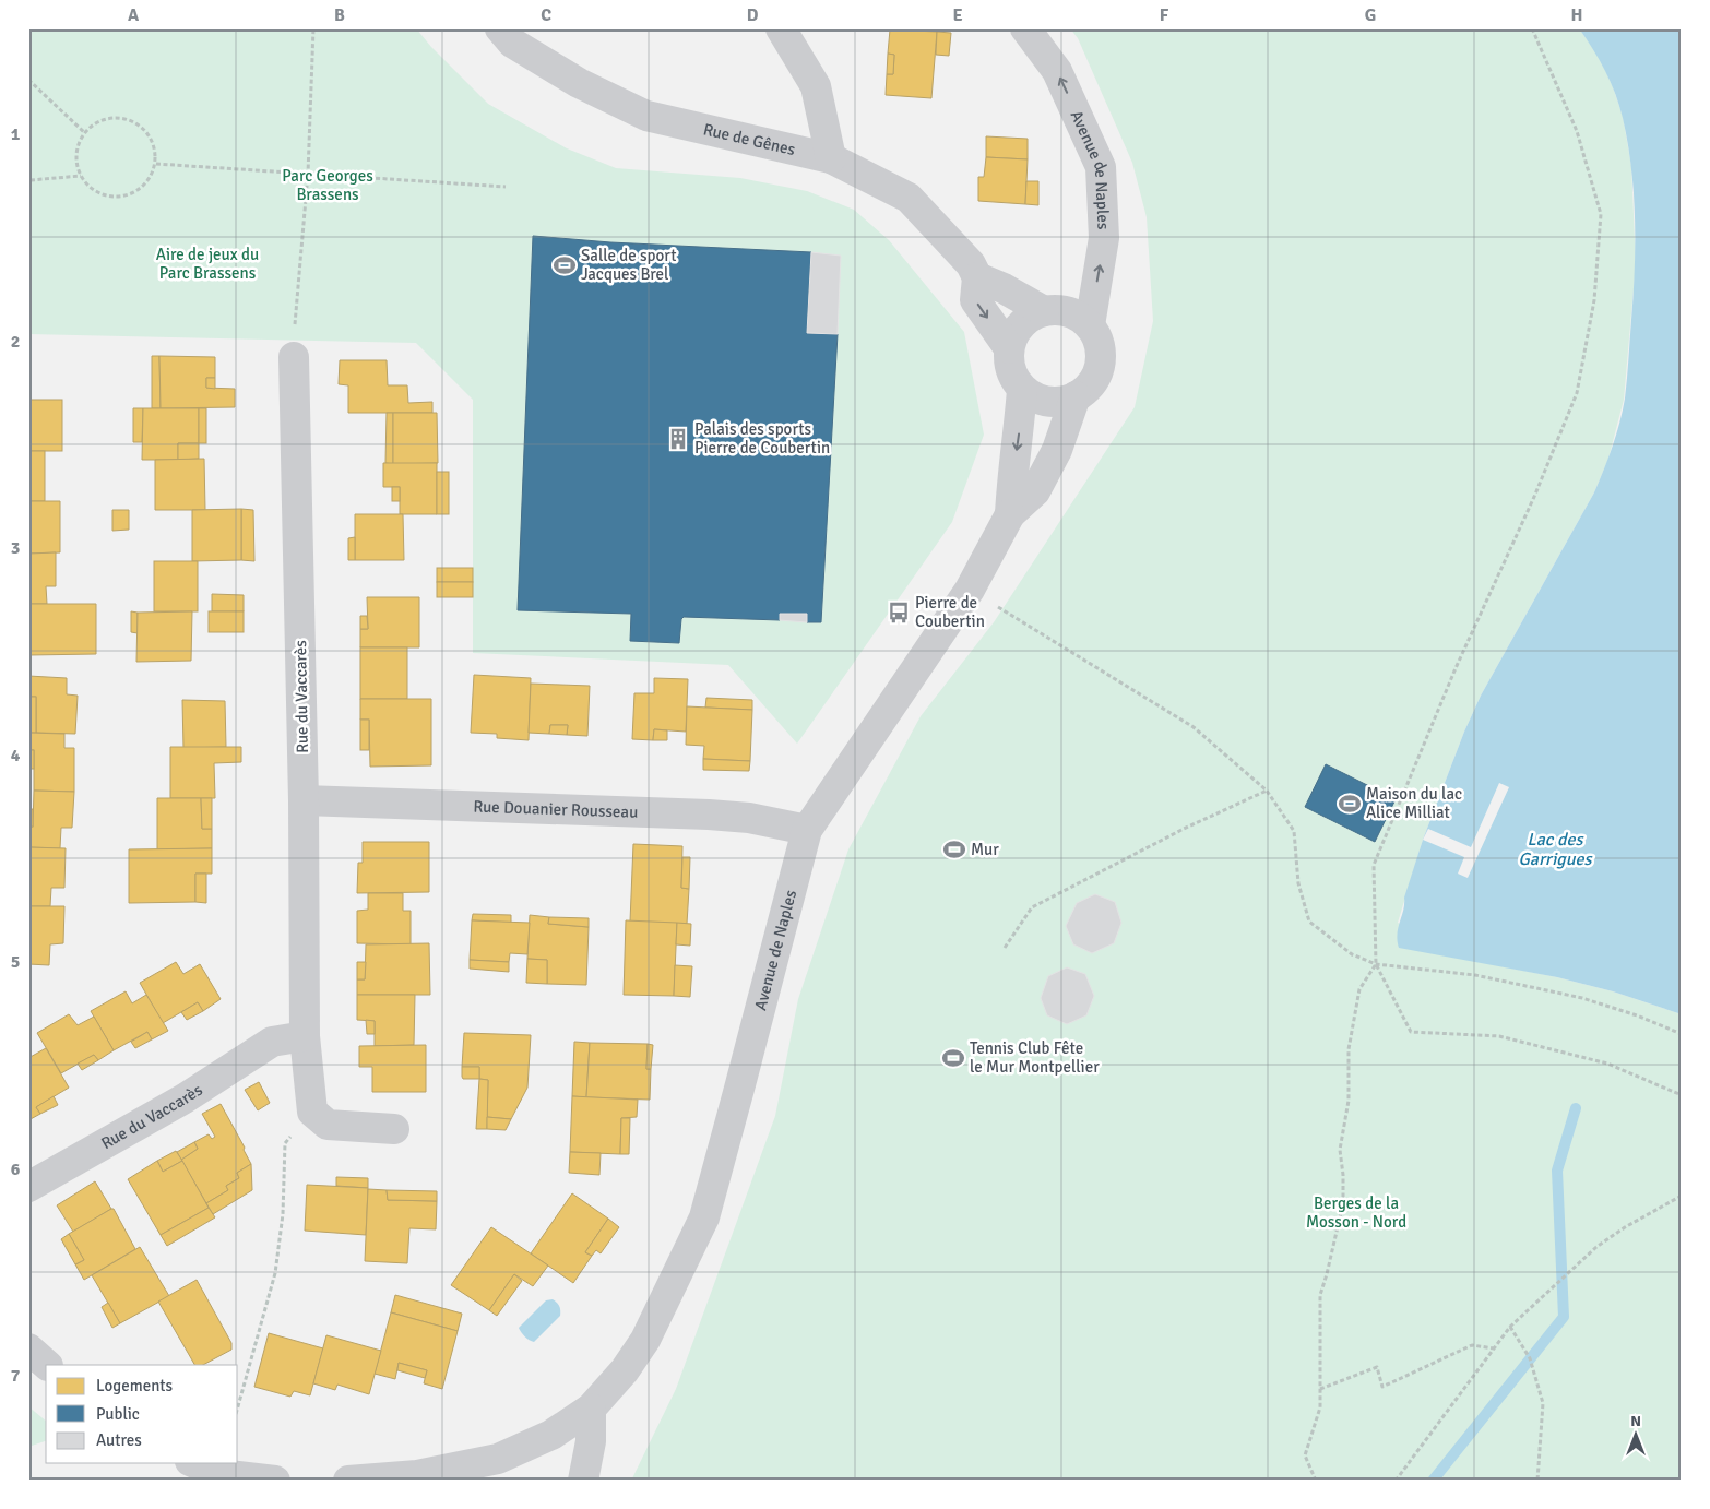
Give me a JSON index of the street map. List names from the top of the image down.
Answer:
{
  "streets": {
    "street": [
      "Rue de Gênes",
      "Avenue de Naples",
      "Rue du Vaccarès",
      "Rue Douanier Rousseau"
    ]
  },
  "crossings": [
    ["Avenue de Naples", "Rue Douanier Rousseau"],
    ["Rue du Vaccarès", "Rue Douanier Rousseau"]
  ],
  "water": ["Lac des Garrigues"],
  "parks": ["Parc Georges Brassens", "Aire de jeux du Parc Brassens", "Berges de la Mosson - Nord"],
  "places": {
    "sports": [
      "Salle de sport Jacques Brel",
      "Maison du lac Alice Milliat",
      "Mur",
      "Tennis Club Fête le Mur Montpellier"
    ],
    "building": ["Palais des sports Pierre de Coubertin"],
    "bus stop": ["Pierre de Coubertin"]
  },
  "legend": ["Logements", "Public", "Autres"],
  "north": "top",
  "grid": {
    "columns": [
      "A",
      "B",
      "C",
      "D",
      "E",
      "F",
      "G",
      "H"
    ],
    "rows": [
      "1",
      "2",
      "3",
      "4",
      "5",
      "6",
      "7"
    ]
  }
}
